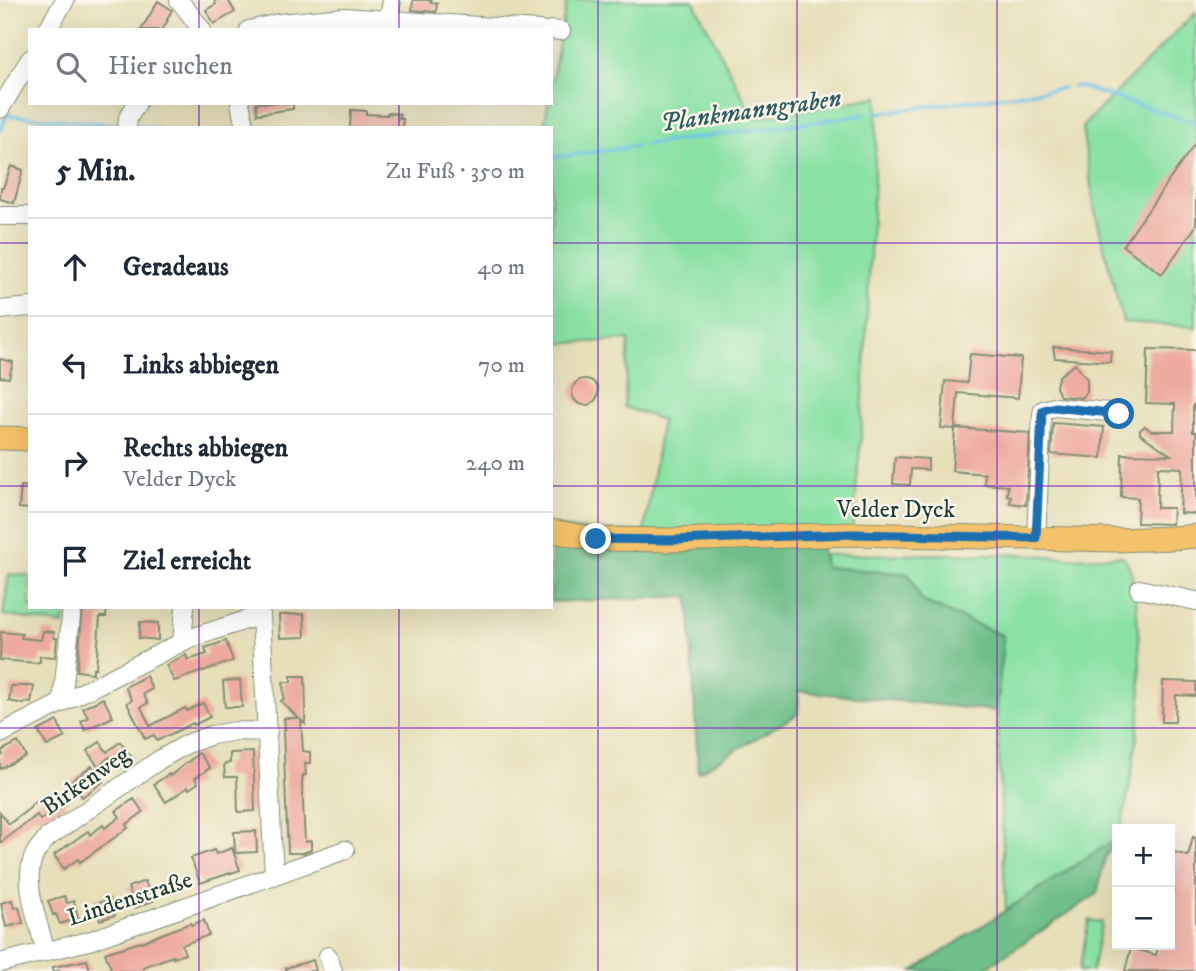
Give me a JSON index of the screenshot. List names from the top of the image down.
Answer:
{
  "streets": {
    "main road": ["Velder Dyck"],
    "street": ["Birkenweg", "Lindenstraße"]
  },
  "crossings": [
    ["Birkenweg", "Lindenstraße"]
  ],
  "water": ["Plankmanngraben"],
  "page": {
    "search": "Hier suchen",
    "heading": ["5 Min.", "Zu Fuß · 350 m"],
    "list": [
      ["Geradeaus", "40 m"],
      ["Links abbiegen", "70 m"],
      ["Rechts abbiegen", "Velder Dyck", "240 m"],
      "Ziel erreicht"
    ],
    "map_buttons": ["+", "−"]
  }
}
